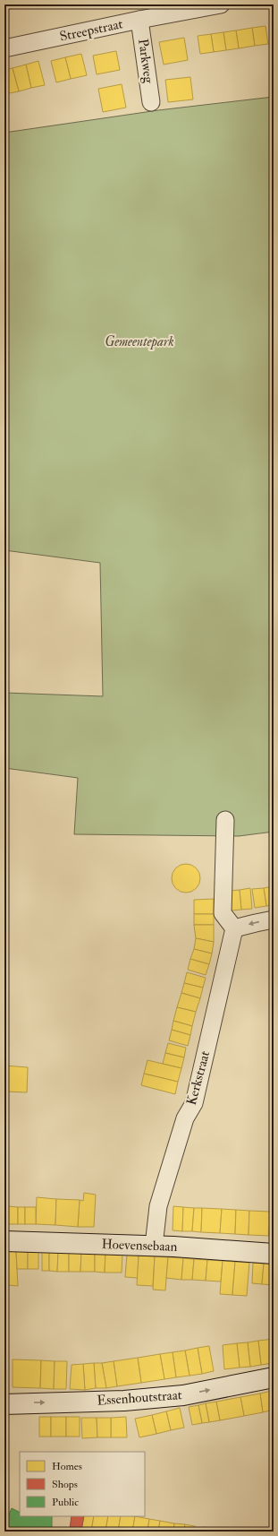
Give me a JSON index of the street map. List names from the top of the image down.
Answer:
{
  "streets": {
    "street": [
      "Streepstraat",
      "Parkweg",
      "Kerkstraat",
      "Hoevensebaan",
      "Essenhoutstraat"
    ]
  },
  "crossings": [
    ["Streepstraat", "Parkweg"],
    ["Kerkstraat", "Hoevensebaan"]
  ],
  "one_way": ["Essenhoutstraat"],
  "parks": ["Gemeentepark"],
  "legend": ["Homes", "Shops", "Public"]
}
